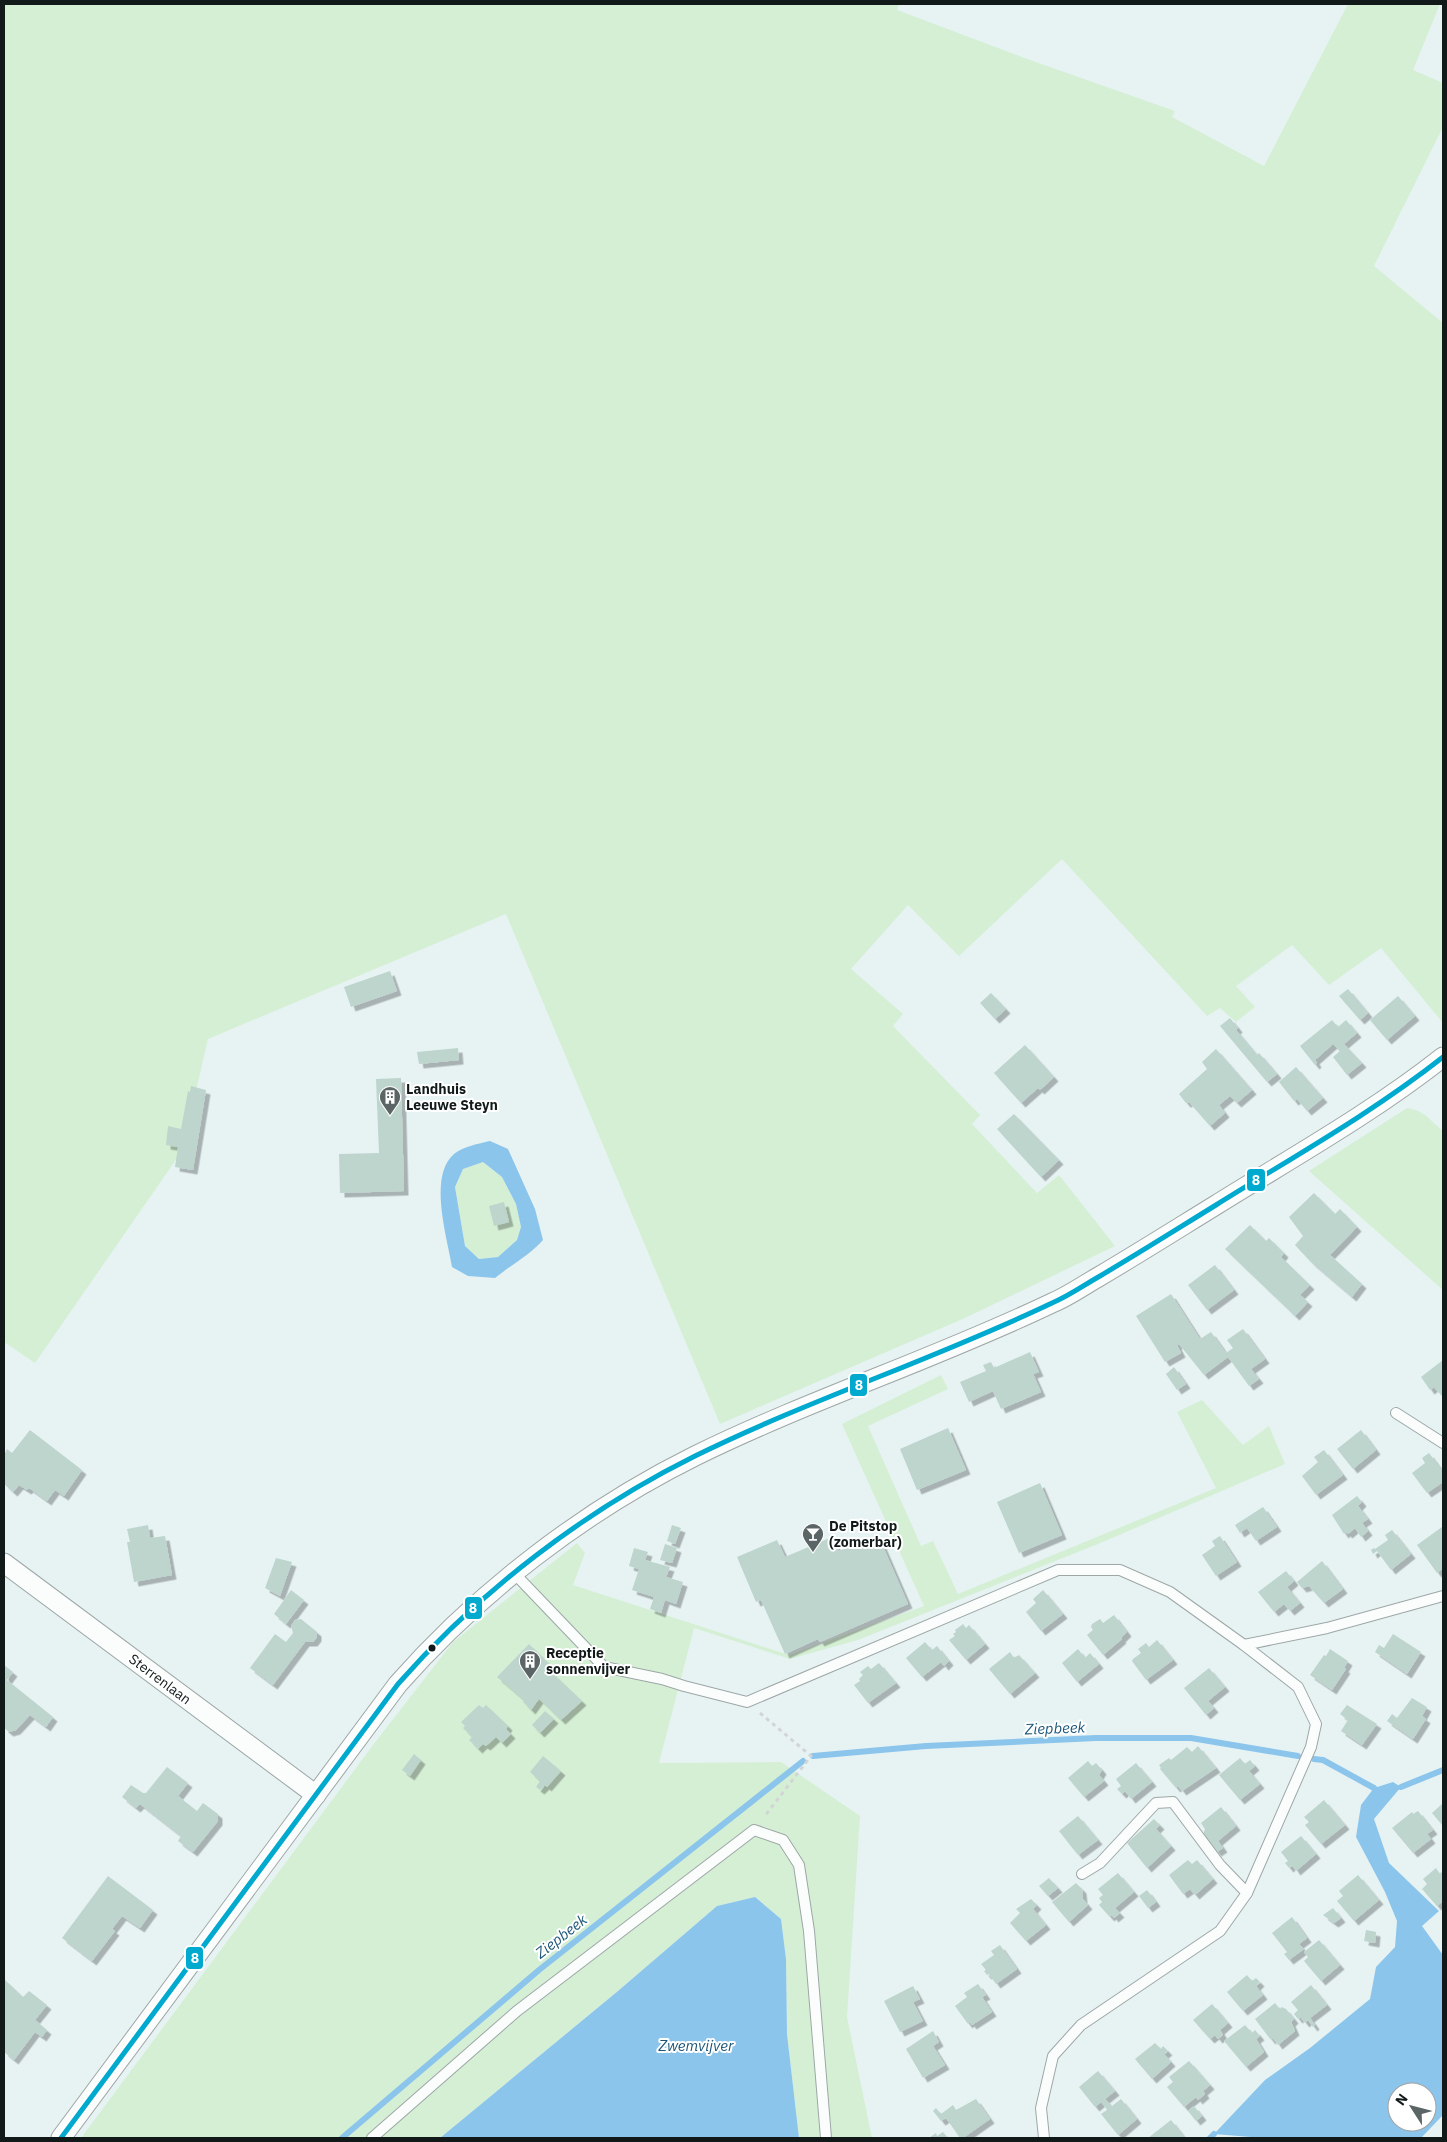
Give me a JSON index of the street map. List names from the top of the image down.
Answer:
{
  "streets": {
    "street": ["Sterrenlaan"]
  },
  "water": ["Ziepbeek", "Zwemvijver"],
  "places": {
    "building": ["Landhuis Leeuwe Steyn", "Receptie sonnenvijver"],
    "bar": ["De Pitstop (zomerbar)"]
  },
  "lines": ["transit line 8"],
  "north": "top left"
}
